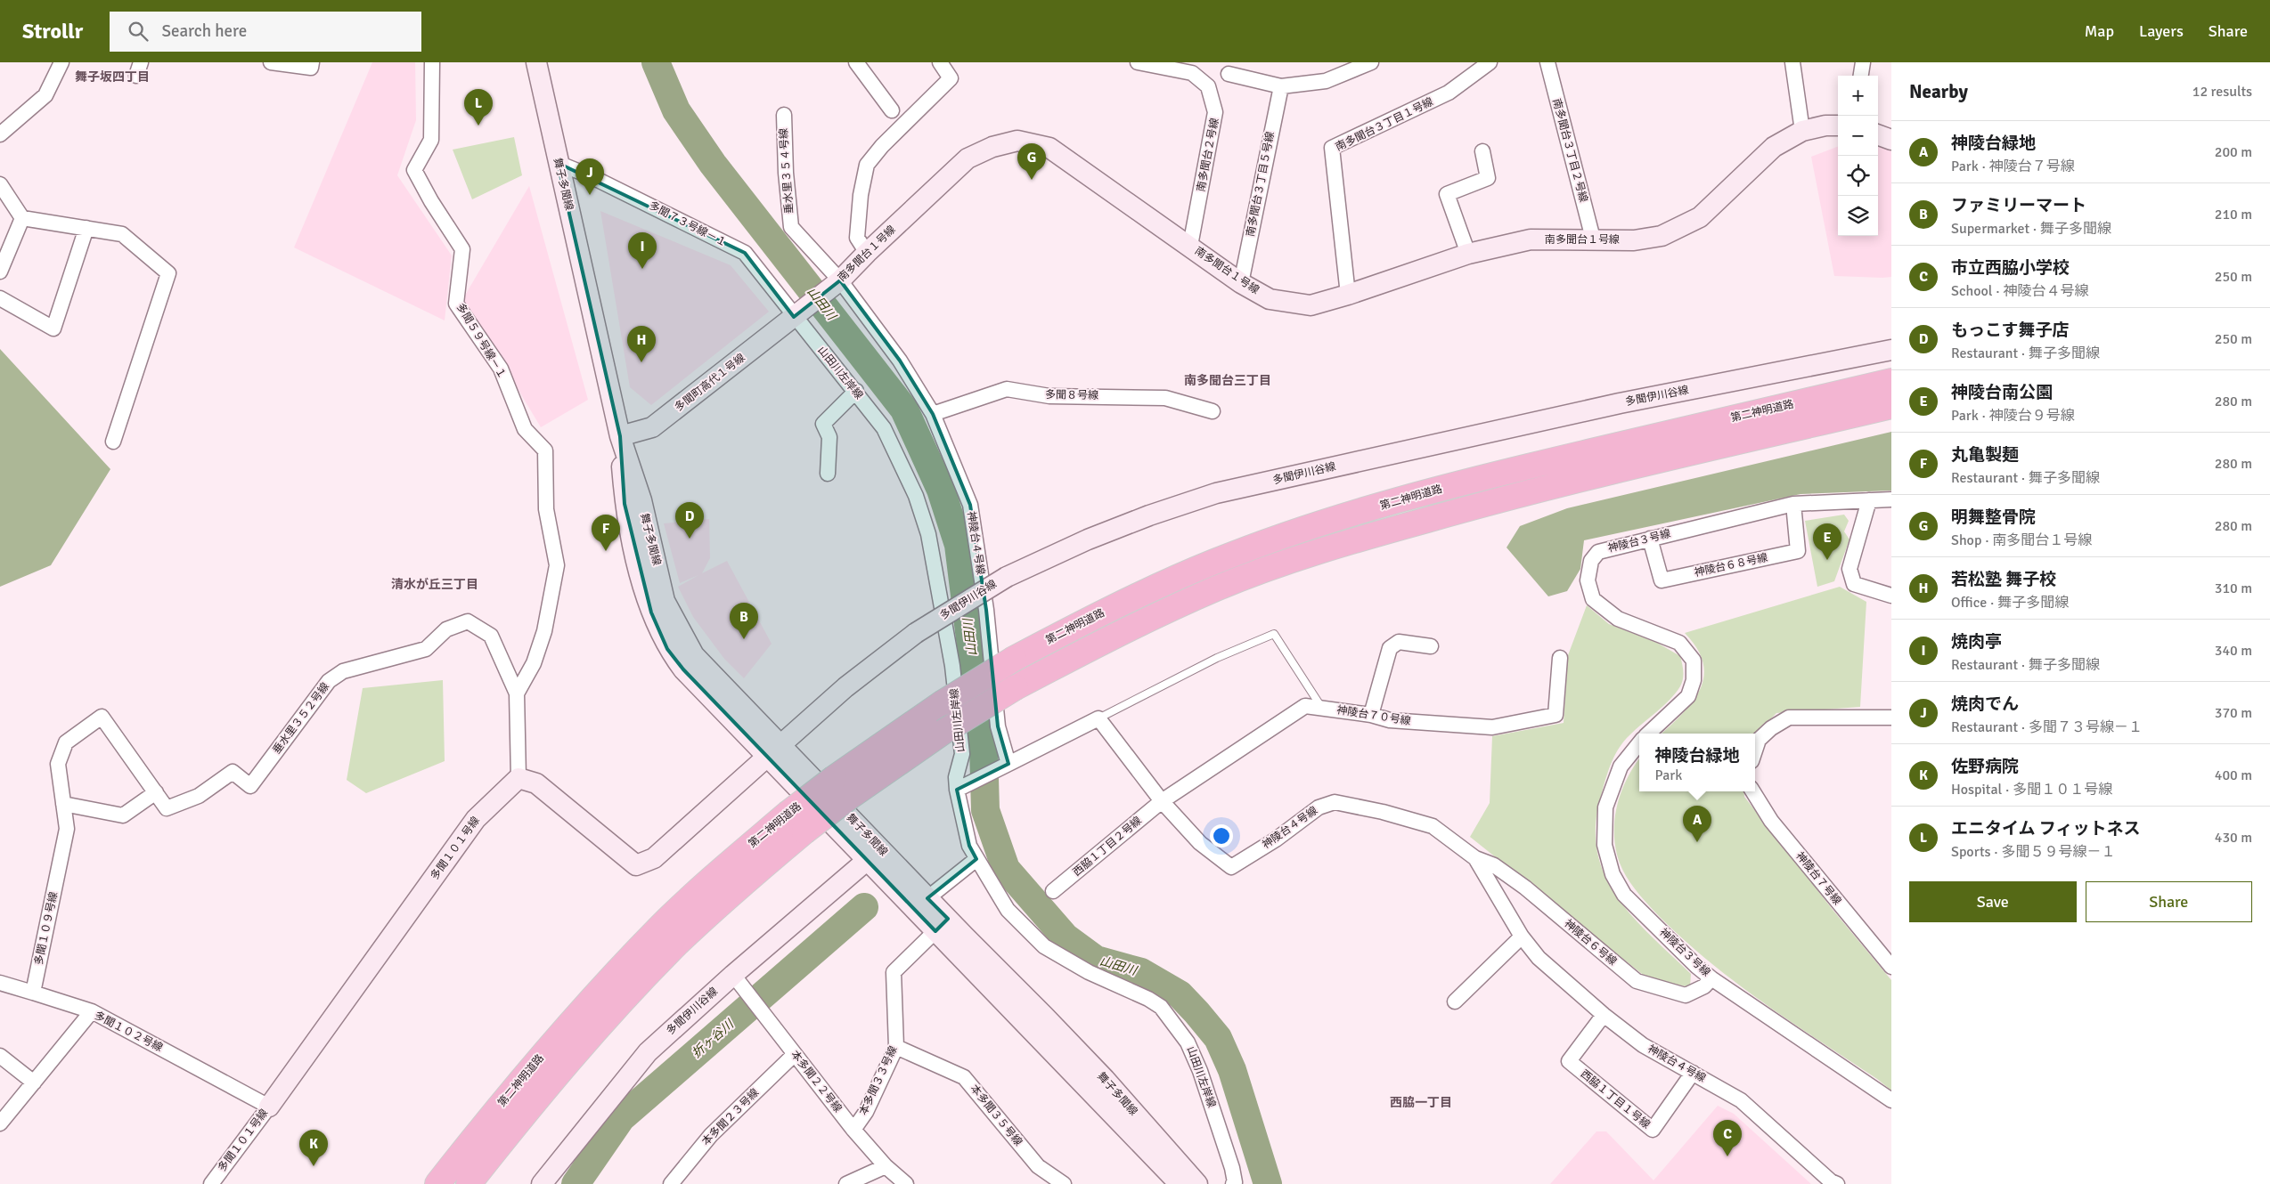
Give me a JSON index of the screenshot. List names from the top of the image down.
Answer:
{
  "streets": {
    "highway": ["第二神明道路"],
    "street": [
      "南多聞台３丁目１号線",
      "南多聞台３丁目２号線",
      "南多聞台２号線",
      "垂水里３５４号線",
      "舞子多聞線",
      "南多聞台３丁目５号線",
      "多聞７３号線－１",
      "南多聞台１号線",
      "多聞５９号線－１",
      "山田川左岸線",
      "多聞町高代１号線",
      "多聞８号線",
      "多聞伊川谷線",
      "神陵台３号線",
      "神陵台４号線",
      "神陵台６８号線",
      "神陵台７０号線",
      "垂水里３５２号線",
      "西脇１丁目２号線",
      "多聞１０１号線",
      "神陵台７号線",
      "多聞１０９号線",
      "神陵台６号線",
      "多聞１０２号線",
      "本多聞３３号線",
      "本多聞２２号線",
      "西脇１丁目１号線",
      "本多聞３５号線",
      "本多聞２３号線"
    ]
  },
  "crossings": [
    ["南多聞台３丁目１号線", "南多聞台１号線"],
    ["南多聞台３丁目２号線", "南多聞台１号線"],
    ["南多聞台２号線", "南多聞台１号線"],
    ["垂水里３５４号線", "神陵台４号線"],
    ["舞子多聞線", "多聞７３号線－１"],
    ["舞子多聞線", "多聞町高代１号線"],
    ["舞子多聞線", "多聞伊川谷線"],
    ["舞子多聞線", "本多聞３３号線"],
    ["南多聞台３丁目５号線", "南多聞台１号線"],
    ["多聞７３号線－１", "南多聞台１号線"],
    ["多聞７３号線－１", "山田川左岸線"],
    ["多聞７３号線－１", "多聞町高代１号線"],
    ["南多聞台１号線", "山田川左岸線"],
    ["南多聞台１号線", "多聞町高代１号線"],
    ["南多聞台１号線", "神陵台４号線"],
    ["多聞５９号線－１", "垂水里３５２号線"],
    ["山田川左岸線", "多聞町高代１号線"],
    ["多聞８号線", "神陵台４号線"],
    ["多聞伊川谷線", "本多聞２２号線"],
    ["神陵台３号線", "神陵台６８号線"],
    ["神陵台３号線", "神陵台６号線"],
    ["神陵台４号線", "神陵台７０号線"],
    ["神陵台４号線", "西脇１丁目２号線"],
    ["神陵台４号線", "神陵台６号線"],
    ["神陵台４号線", "西脇１丁目１号線"],
    ["神陵台７０号線", "西脇１丁目２号線"],
    ["垂水里３５２号線", "多聞１０９号線"],
    ["多聞１０１号線", "多聞１０２号線"],
    ["本多聞３３号線", "本多聞２２号線"],
    ["本多聞３３号線", "本多聞３５号線"],
    ["本多聞２２号線", "本多聞２３号線"]
  ],
  "districts": [
    "舞子坂四丁目",
    "南多聞台三丁目",
    "清水が丘三丁目",
    "西脇一丁目"
  ],
  "water": ["山田川", "折ヶ谷川"],
  "page": {
    "header": "Strollr",
    "search": "Search here",
    "nav": ["Map", "Layers", "Share"],
    "heading": ["Nearby", "12 results"],
    "map_buttons": ["+", "−"],
    "pins": [
      "L",
      "G",
      "J",
      "I",
      "H",
      "D",
      "F",
      "E",
      "B",
      "A",
      "C",
      "K"
    ],
    "list": [
      {
        "mark": "A",
        "name": "神陵台緑地",
        "note": "Park · 神陵台７号線",
        "value": "200 m"
      },
      {
        "mark": "B",
        "name": "ファミリーマート",
        "note": "Supermarket · 舞子多聞線",
        "value": "210 m"
      },
      {
        "mark": "C",
        "name": "市立西脇小学校",
        "note": "School · 神陵台４号線",
        "value": "250 m"
      },
      {
        "mark": "D",
        "name": "もっこす舞子店",
        "note": "Restaurant · 舞子多聞線",
        "value": "250 m"
      },
      {
        "mark": "E",
        "name": "神陵台南公園",
        "note": "Park · 神陵台９号線",
        "value": "280 m"
      },
      {
        "mark": "F",
        "name": "丸亀製麺",
        "note": "Restaurant · 舞子多聞線",
        "value": "280 m"
      },
      {
        "mark": "G",
        "name": "明舞整骨院",
        "note": "Shop · 南多聞台１号線",
        "value": "280 m"
      },
      {
        "mark": "H",
        "name": "若松塾 舞子校",
        "note": "Office · 舞子多聞線",
        "value": "310 m"
      },
      {
        "mark": "I",
        "name": "焼肉亭",
        "note": "Restaurant · 舞子多聞線",
        "value": "340 m"
      },
      {
        "mark": "J",
        "name": "焼肉でん",
        "note": "Restaurant · 多聞７３号線－１",
        "value": "370 m"
      },
      {
        "mark": "K",
        "name": "佐野病院",
        "note": "Hospital · 多聞１０１号線",
        "value": "400 m"
      },
      {
        "mark": "L",
        "name": "エニタイム フィットネス",
        "note": "Sports · 多聞５９号線－１",
        "value": "430 m"
      }
    ],
    "popup": ["神陵台緑地", "Park"],
    "buttons": ["Save", "Share"]
  }
}
